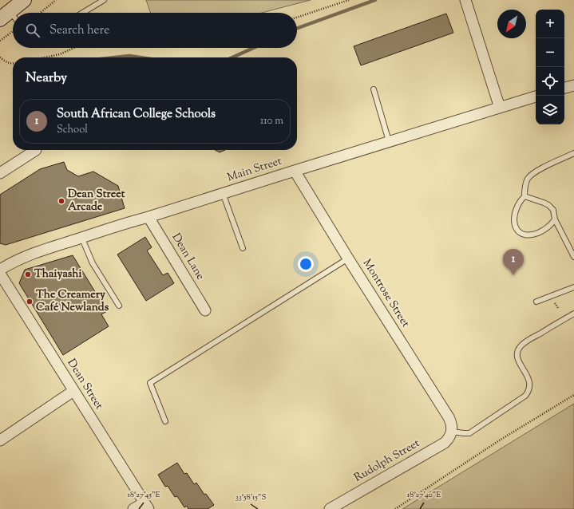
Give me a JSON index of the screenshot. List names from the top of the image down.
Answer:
{
  "streets": {
    "street": [
      "Main Street",
      "Dean Lane",
      "Montrose Street",
      "Dean Street",
      "Rudolph Street"
    ]
  },
  "crossings": [
    ["Main Street", "Dean Lane"],
    ["Main Street", "Montrose Street"],
    ["Montrose Street", "Rudolph Street"]
  ],
  "places": ["Dean Street Arcade", "Thaiyashi", "The Creamery Café Newlands"],
  "north": "bottom left",
  "page": {
    "map_buttons": ["+", "−"],
    "search": "Search here",
    "heading": "Nearby",
    "list": [
      {
        "mark": "1",
        "name": "South African College Schools",
        "note": "School",
        "value": "110 m"
      }
    ],
    "pins": "1"
  },
  "coordinates": ["18°27'45\"E", "18°27'40\"E", "33°58'15\"S"]
}
